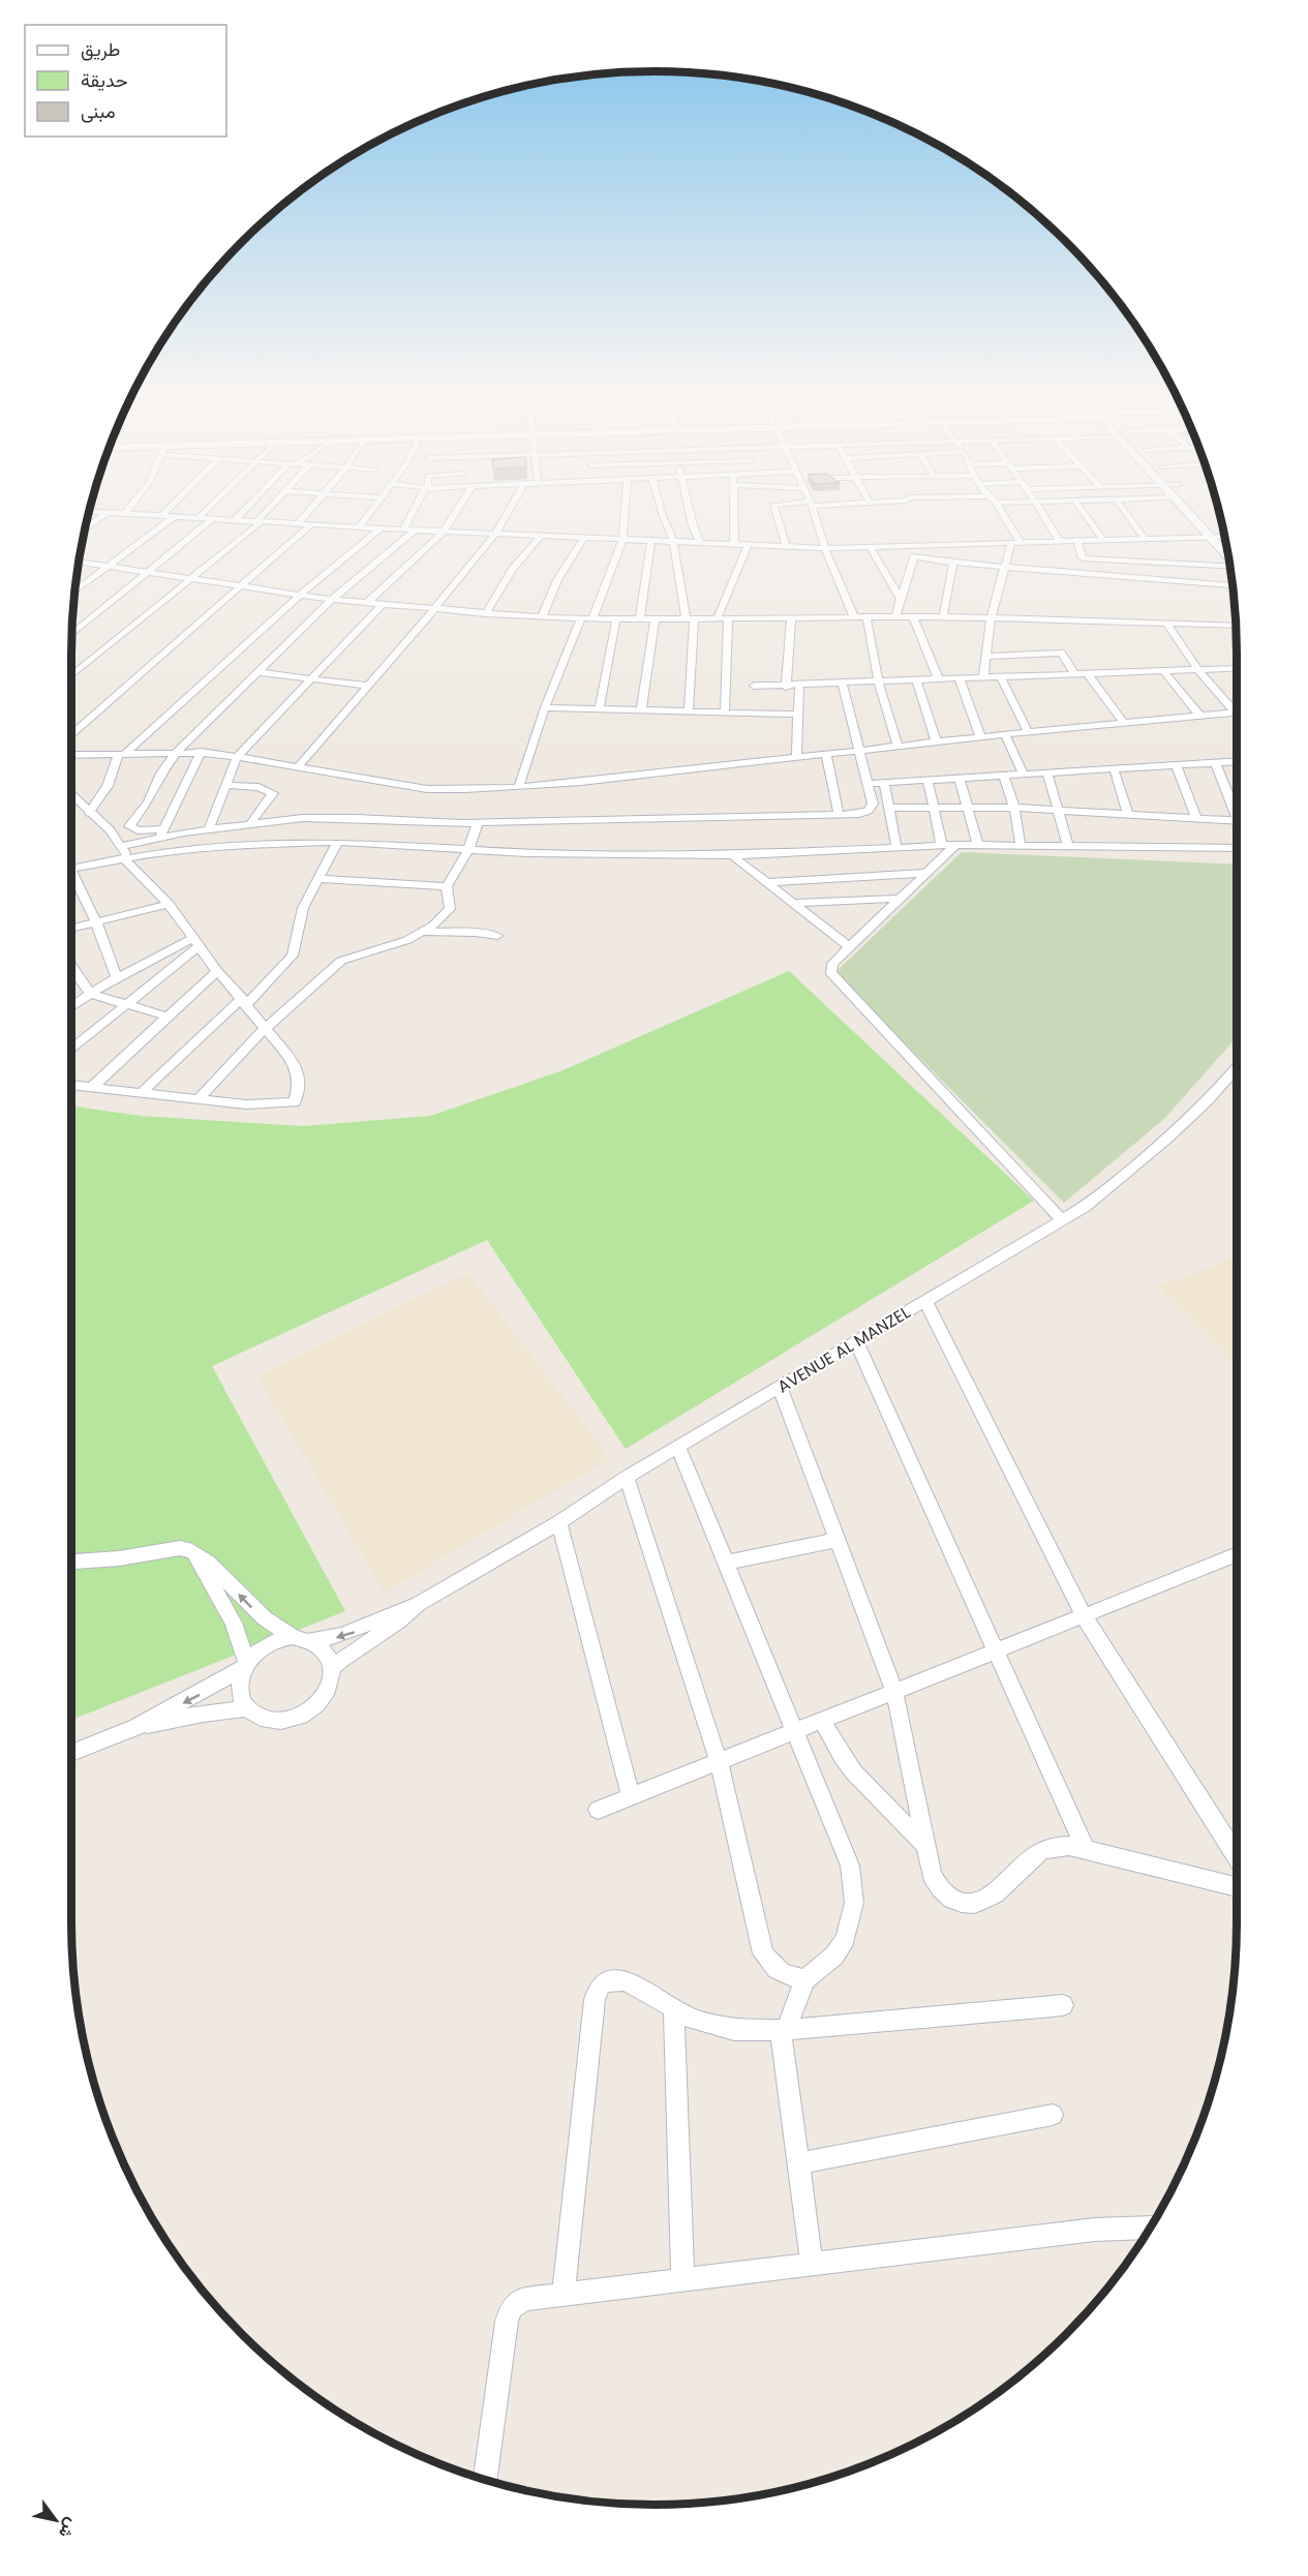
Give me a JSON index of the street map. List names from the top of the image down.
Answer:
{
  "streets": {
    "street": ["AVENUE AL MANZEL"]
  },
  "legend": ["طريق", "حديقة", "مبنى"],
  "north": "bottom right"
}
